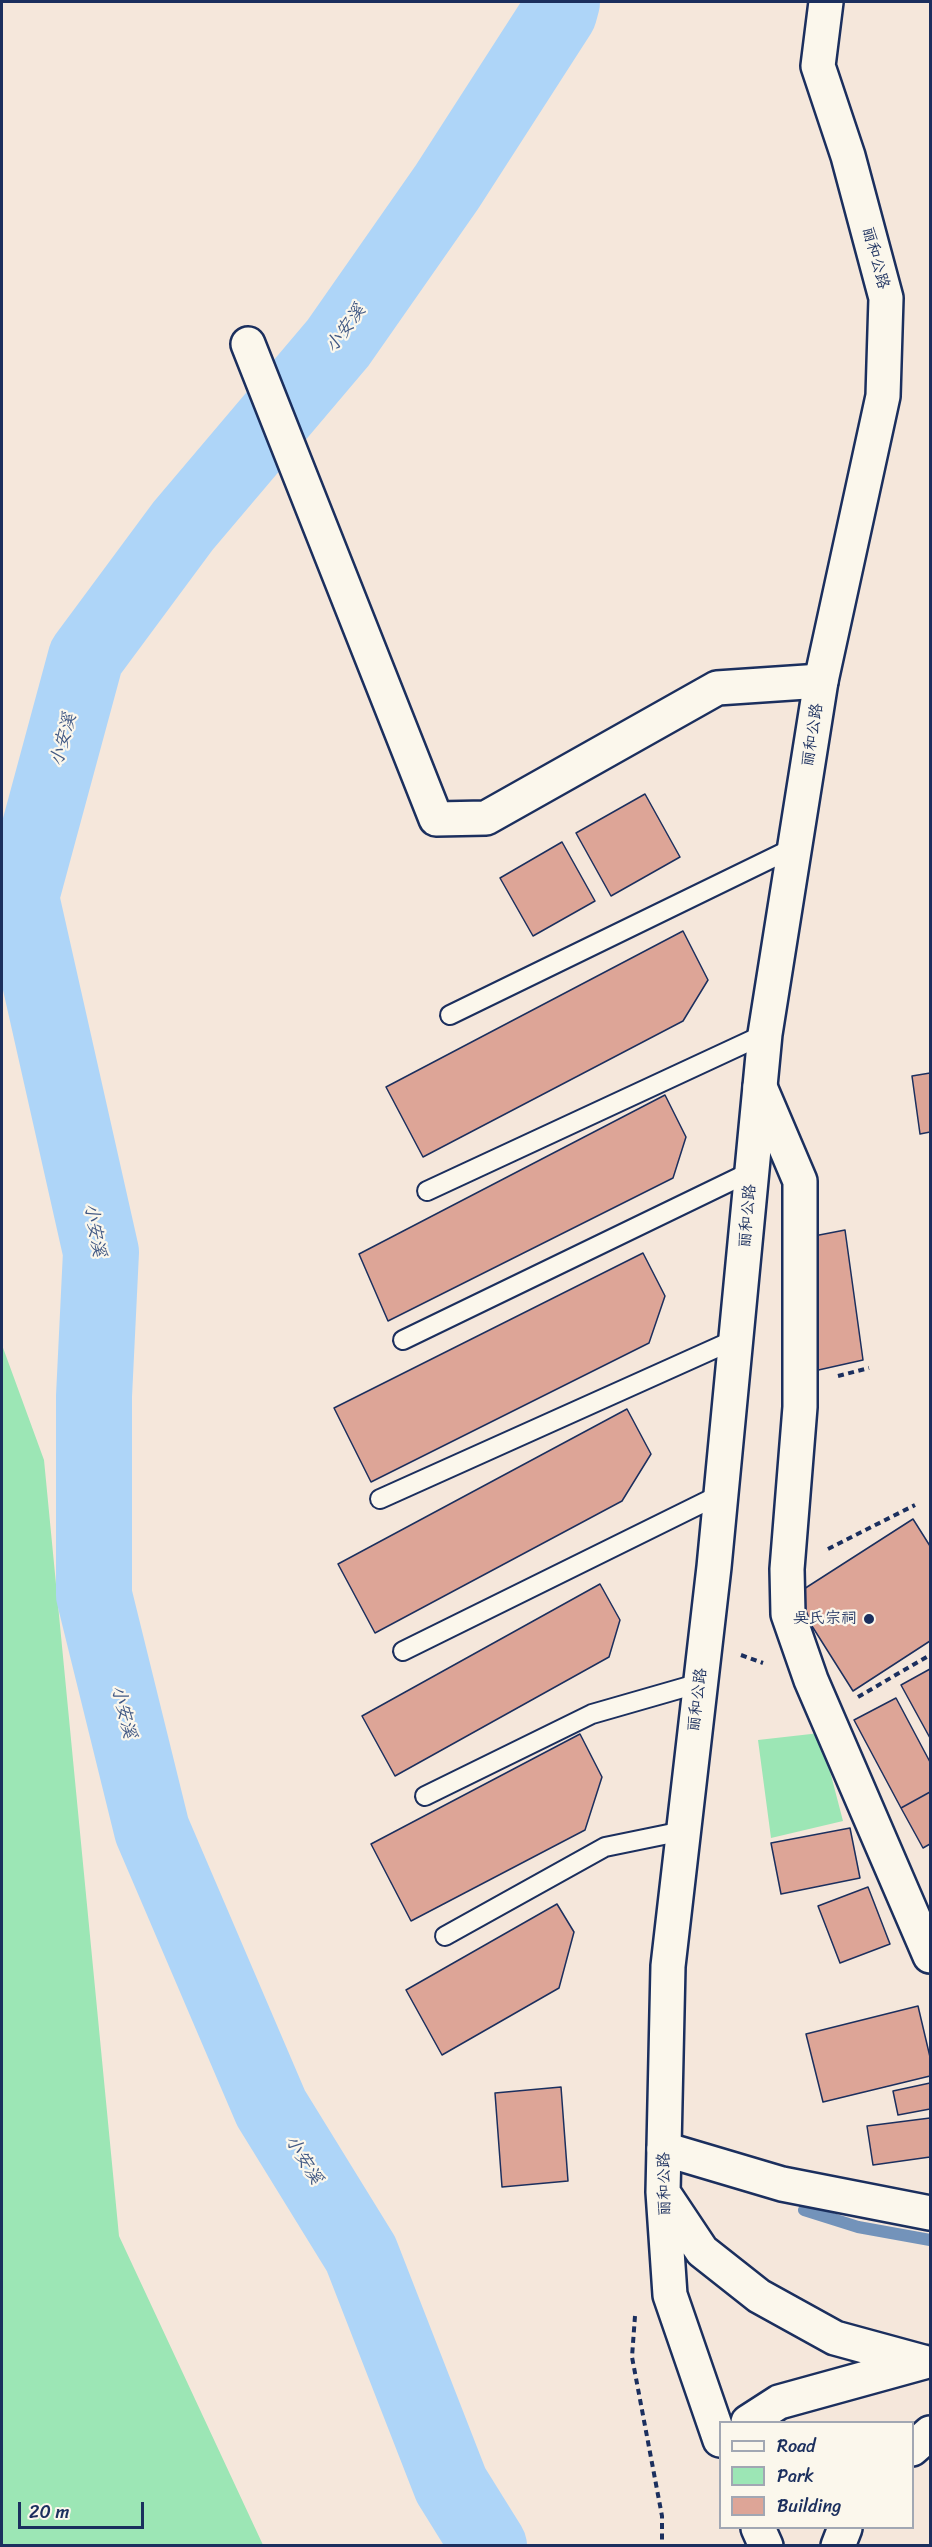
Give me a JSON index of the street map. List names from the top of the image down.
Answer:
{
  "streets": {
    "main road": ["丽和公路"]
  },
  "water": ["小安溪"],
  "places": ["吴氏宗祠"],
  "legend": ["Road", "Park", "Building"],
  "scale_bar": "20 m"
}
